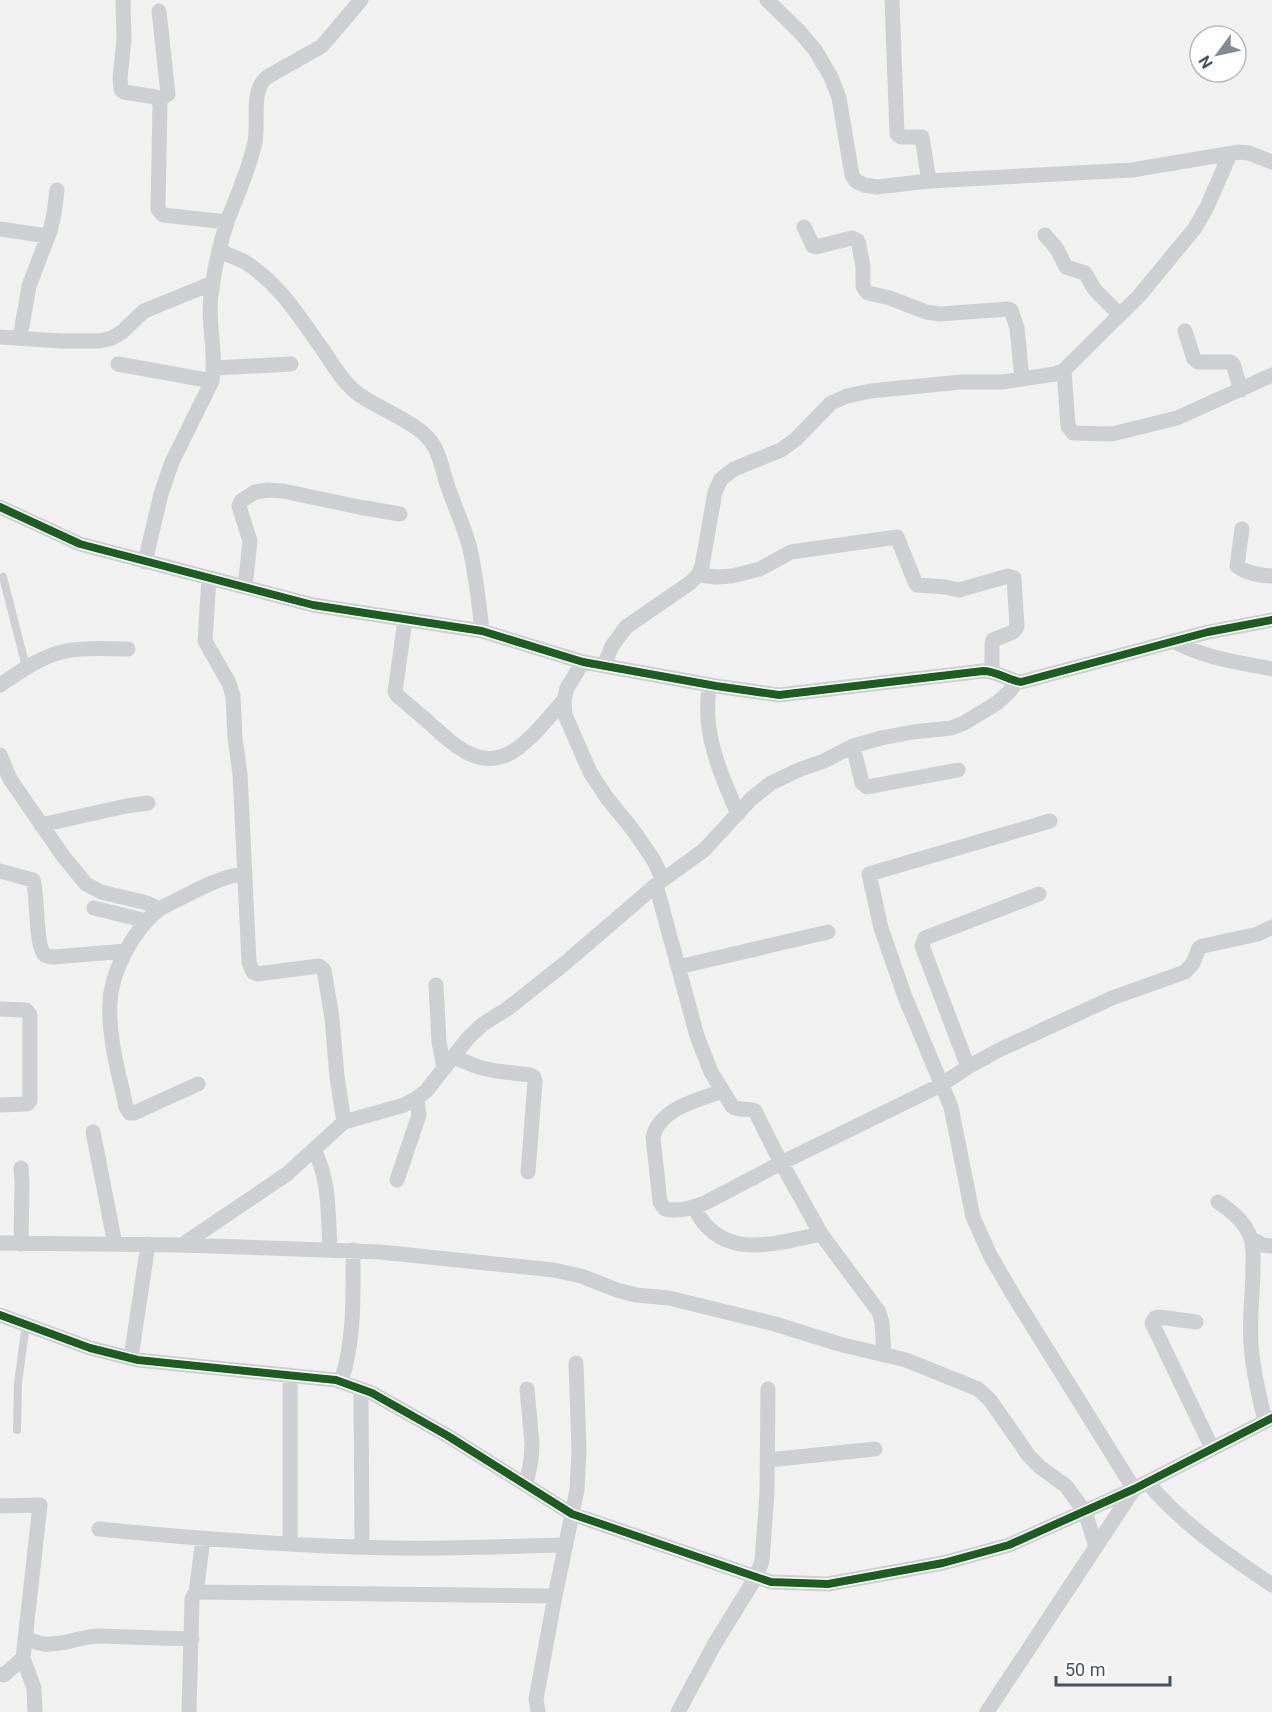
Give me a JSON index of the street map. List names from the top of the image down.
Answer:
{
  "scale_bar": "50 m",
  "north": "bottom left"
}
